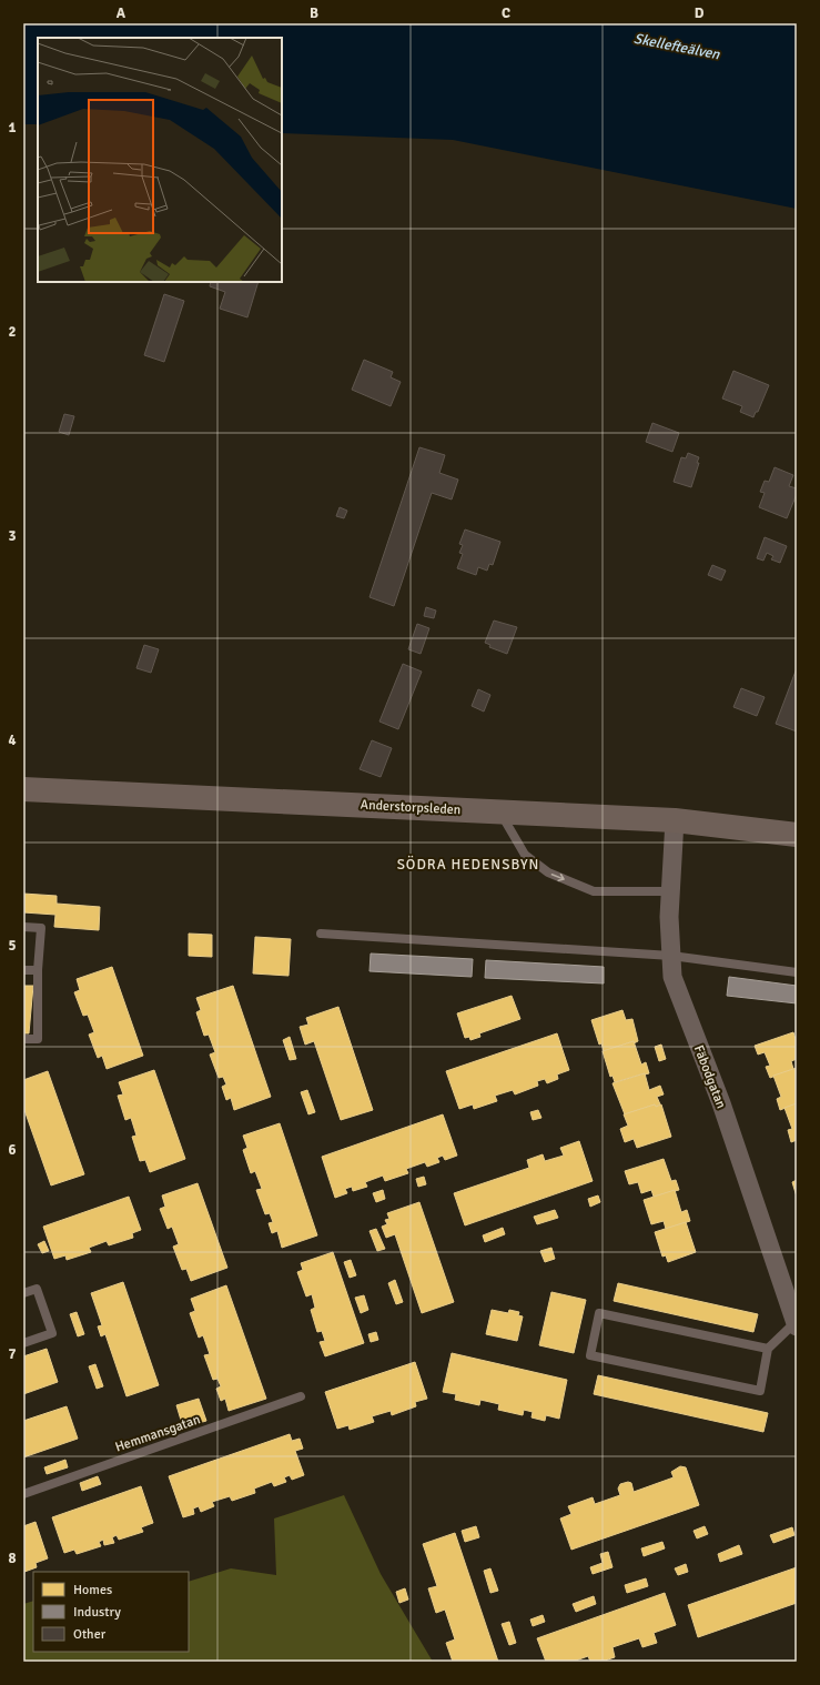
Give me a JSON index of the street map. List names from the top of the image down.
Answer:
{
  "streets": {
    "main road": ["Anderstorpsleden"],
    "street": ["Fäbodgatan"],
    "lane": ["Hemmansgatan"]
  },
  "crossings": [
    ["Anderstorpsleden", "Fäbodgatan"]
  ],
  "districts": ["SÖDRA HEDENSBYN"],
  "water": ["Skellefteälven"],
  "legend": ["Homes", "Industry", "Other"],
  "grid": {
    "columns": [
      "A",
      "B",
      "C",
      "D"
    ],
    "rows": [
      "1",
      "2",
      "3",
      "4",
      "5",
      "6",
      "7",
      "8"
    ]
  }
}
